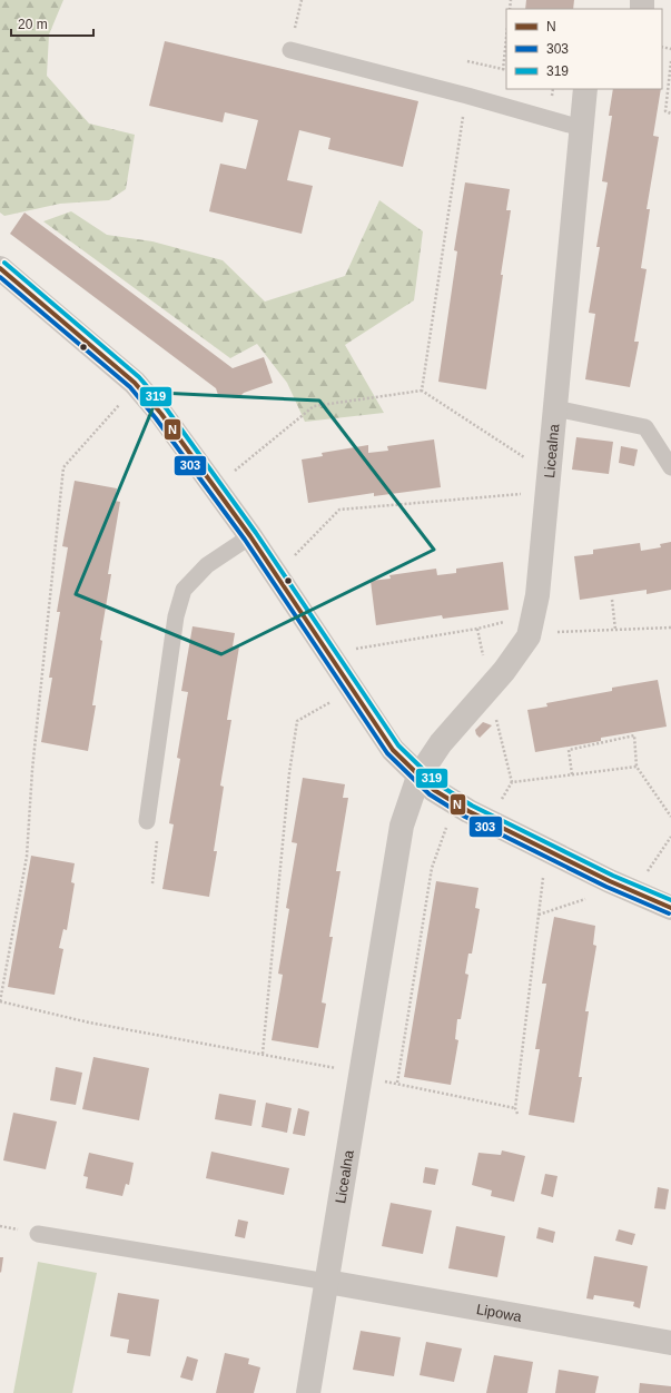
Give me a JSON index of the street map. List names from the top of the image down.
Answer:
{
  "streets": {
    "street": ["Licealna", "Lipowa"]
  },
  "crossings": [
    ["Licealna", "Lipowa"]
  ],
  "lines": ["transit line 319", "transit line N", "transit line 303"],
  "legend": ["N", "303", "319"],
  "scale_bar": "20 m"
}
